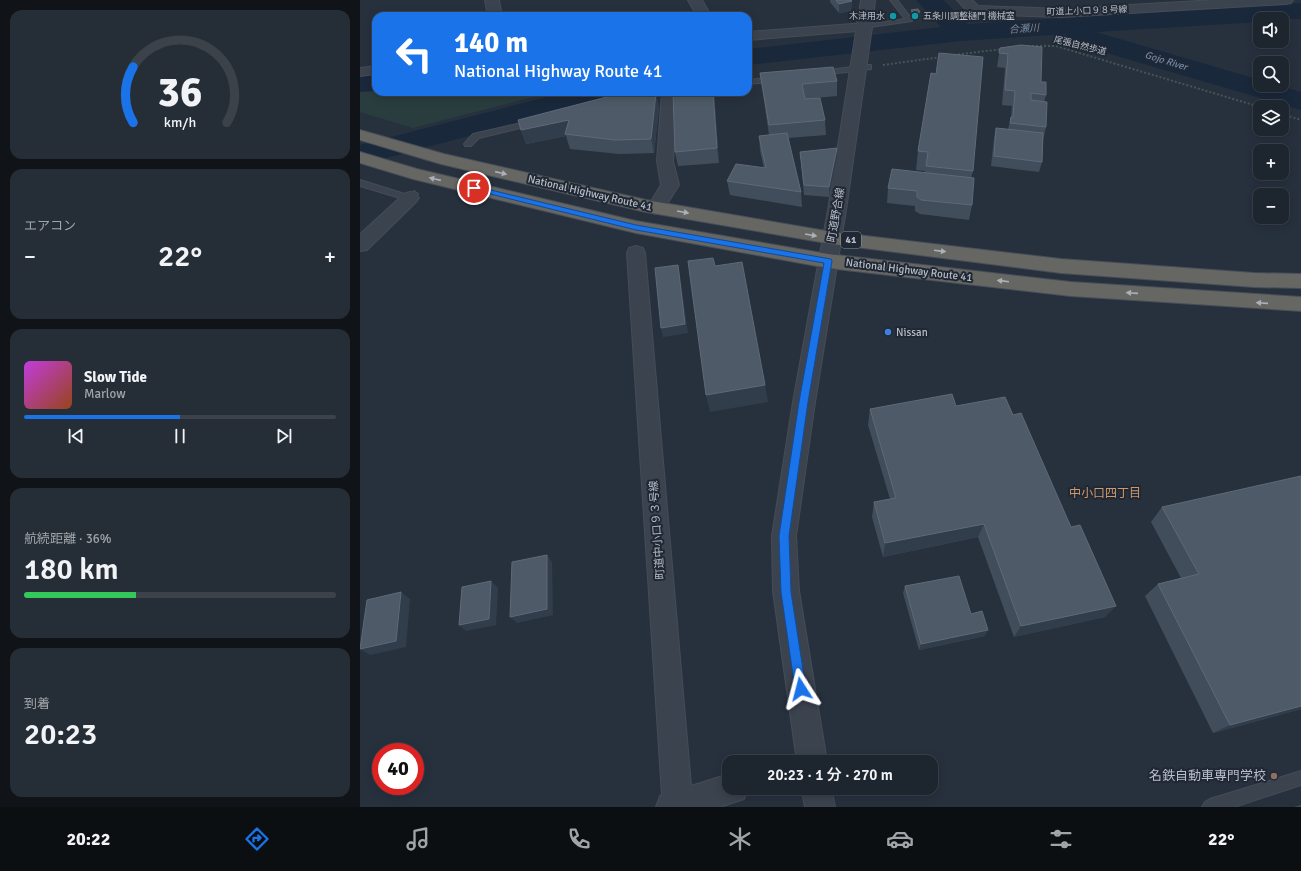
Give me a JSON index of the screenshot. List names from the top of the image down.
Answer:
{
  "streets": {
    "highway": ["National Highway Route 41", "41"],
    "street": ["町道上小口９８号線", "町道野合線", "町道中小口９３号線"],
    "path": ["尾張自然歩道"]
  },
  "crossings": [
    ["National Highway Route 41", "町道野合線"]
  ],
  "districts": ["中小口四丁目"],
  "water": ["合瀬川", "Gojo River"],
  "places": [
    "木津用水",
    "五条川調整樋門 機械室",
    "Nissan",
    "名鉄自動車専門学校"
  ],
  "page": {
    "map_buttons": ["+", "−"],
    "turn": ["140 m", "National Highway Route 41"],
    "tile": [
      "エアコン",
      ["航続距離 · 36%", "180 km"],
      ["到着", "20:23"]
    ],
    "heat": ["−", "22°", "+"],
    "song": ["Slow Tide", "Marlow"],
    "limit": "40",
    "trip": "20:23 · 1 分 · 270 m",
    "tabs": ["20:22", "22°"],
    "gauge": ["36", "km/h"]
  }
}
